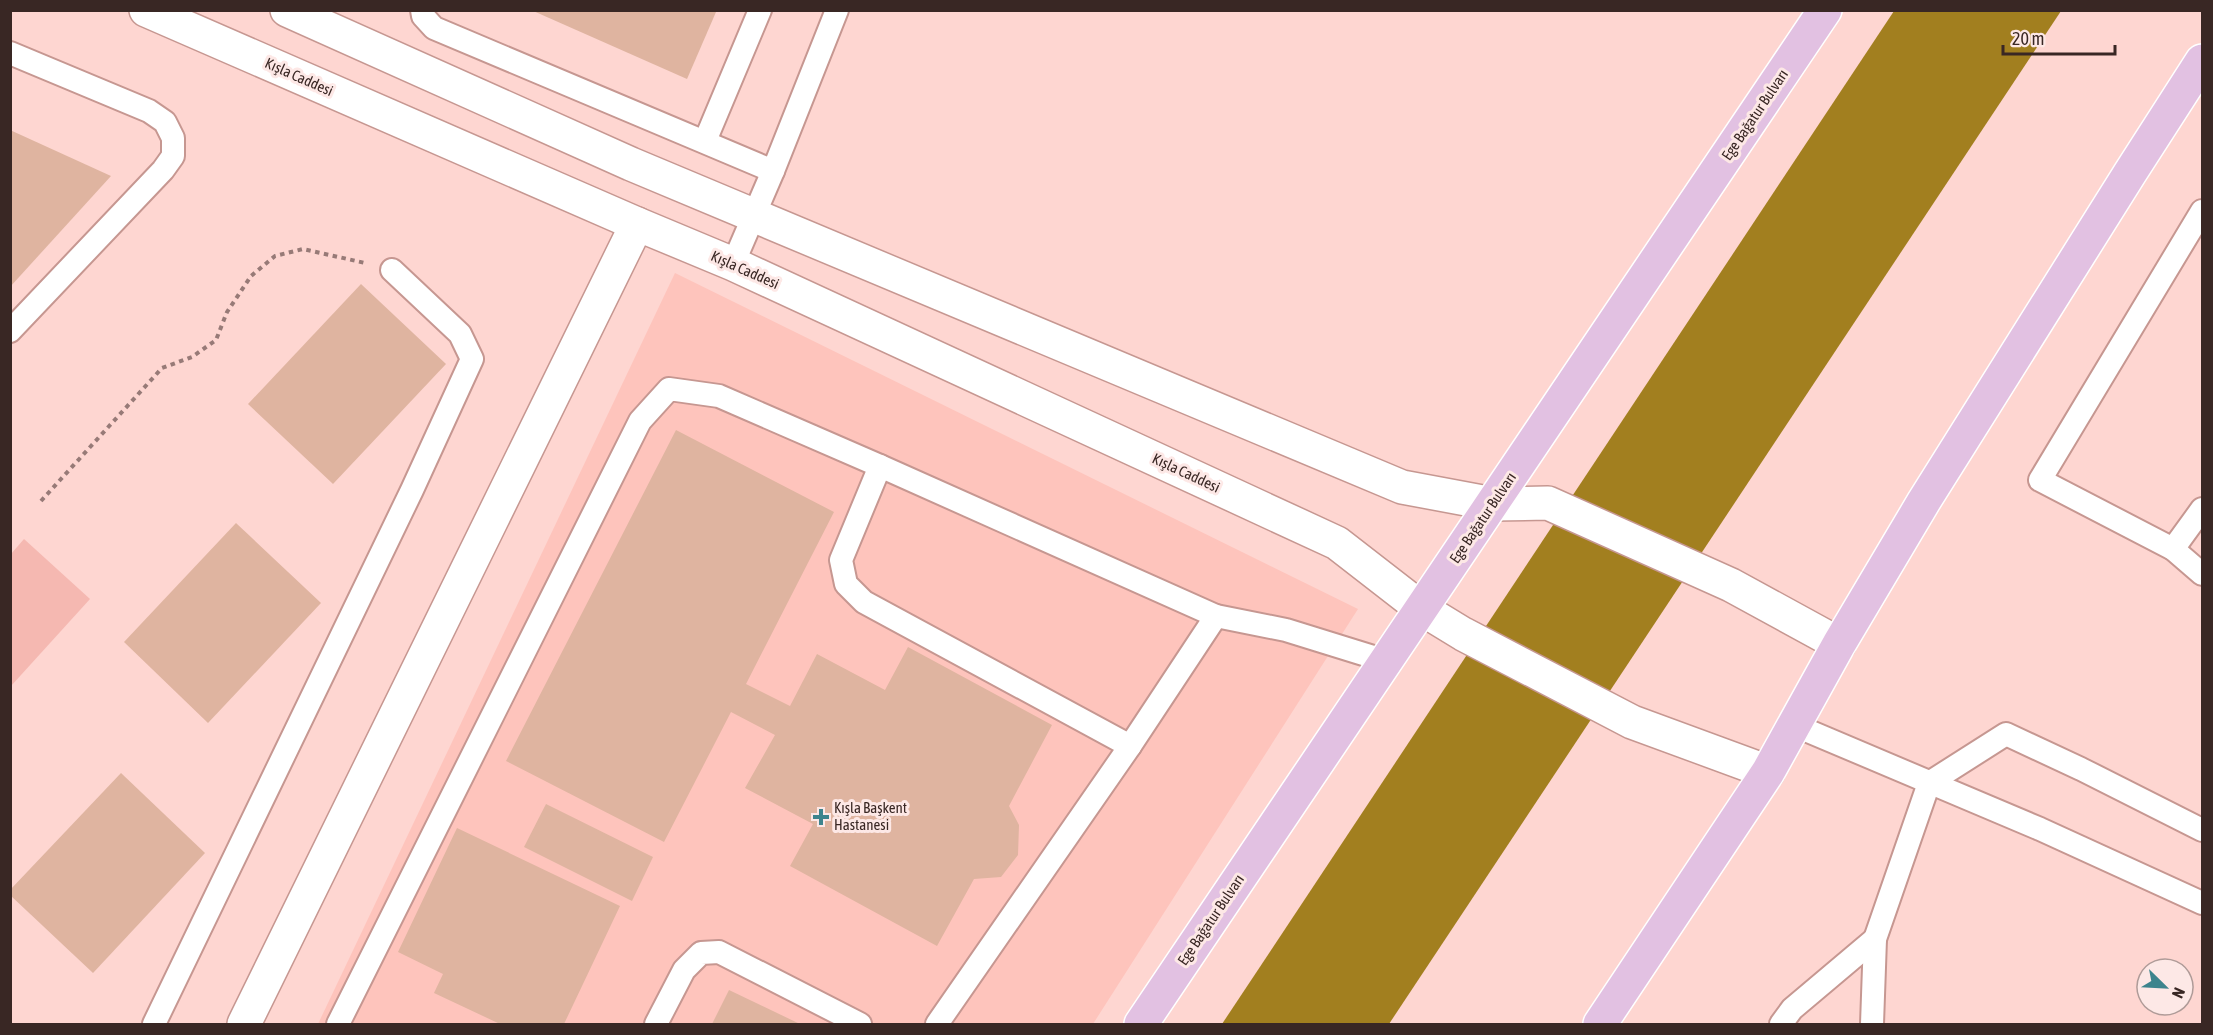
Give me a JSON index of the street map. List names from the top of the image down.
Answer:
{
  "streets": {
    "main road": ["Kışla Caddesi", "Ege Bağatur Bulvarı"]
  },
  "crossings": [
    ["Kışla Caddesi", "Ege Bağatur Bulvarı"]
  ],
  "places": {
    "health": ["Kışla Başkent Hastanesi"]
  },
  "scale_bar": "20 m",
  "north": "bottom right"
}
